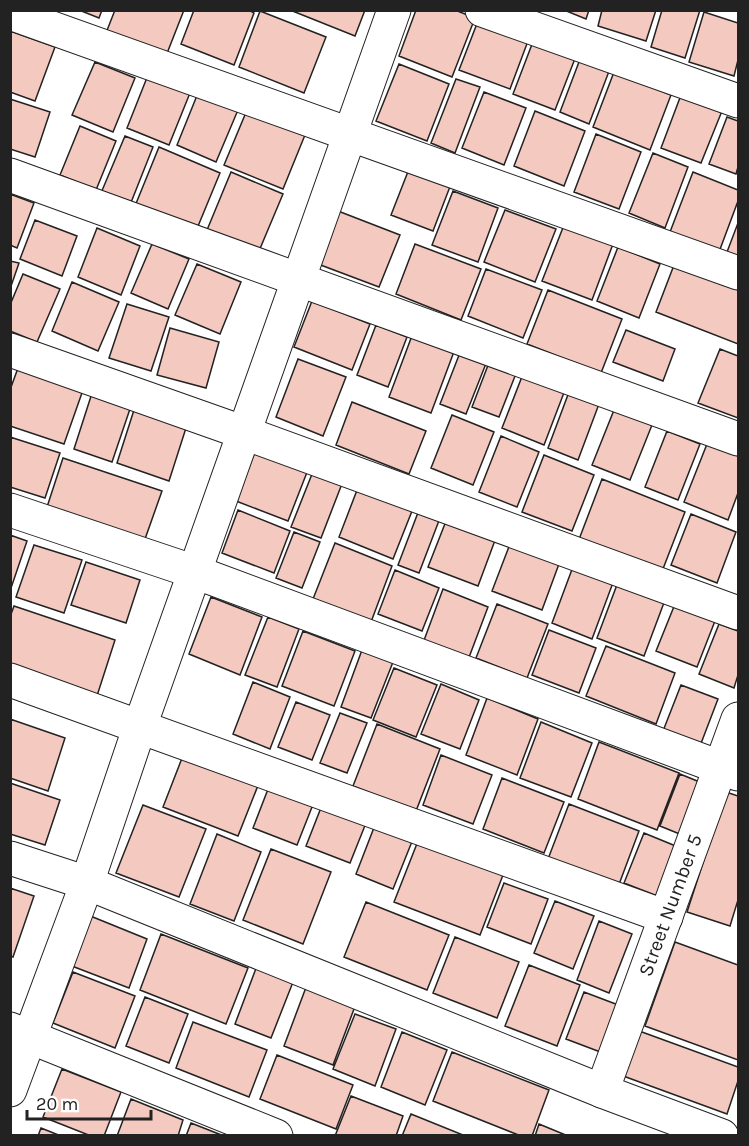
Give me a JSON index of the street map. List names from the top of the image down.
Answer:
{
  "streets": {
    "street": ["Street Number 5"]
  },
  "scale_bar": "20 m"
}
